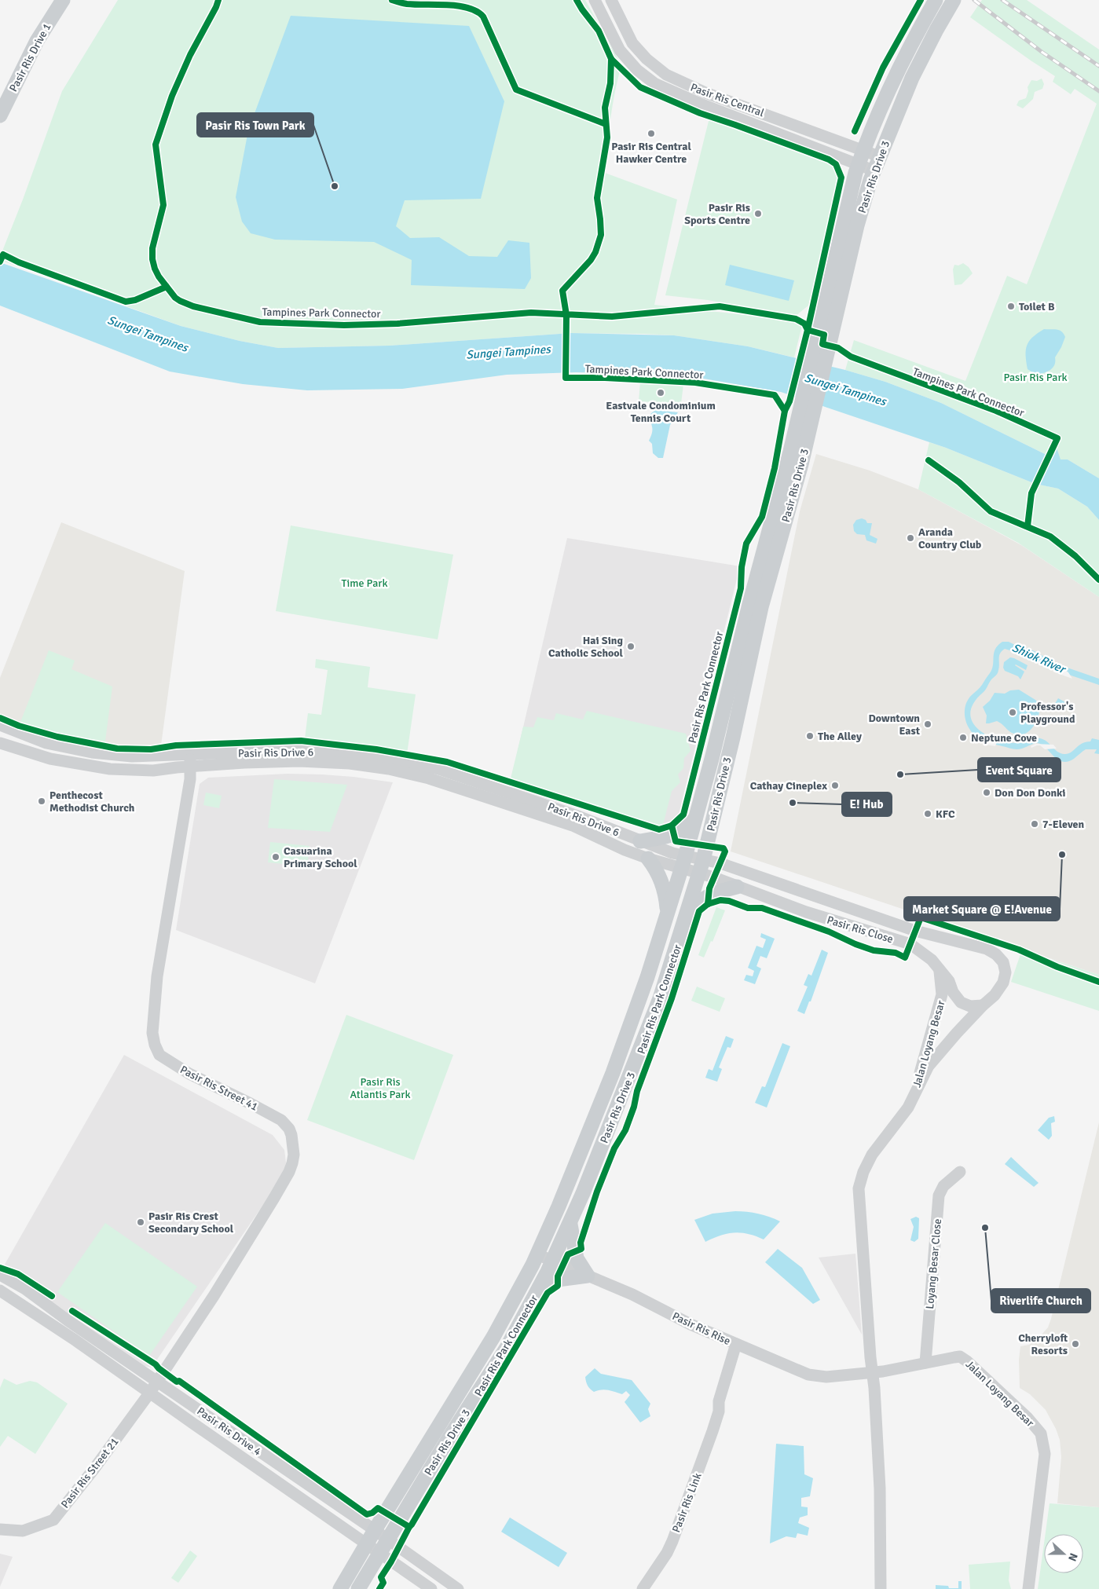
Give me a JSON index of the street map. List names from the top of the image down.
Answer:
{
  "streets": {
    "main road": ["Pasir Ris Drive 1", "Pasir Ris Drive 3"],
    "street": [
      "Pasir Ris Central",
      "Pasir Ris Drive 6",
      "Pasir Ris Close",
      "Jalan Loyang Besar",
      "Pasir Ris Street 41",
      "Loyang Besar Close",
      "Pasir Ris Rise",
      "Pasir Ris Drive 4",
      "Pasir Ris Street 21",
      "Pasir Ris Link"
    ],
    "cycle path": ["Tampines Park Connector", "Pasir Ris Park Connector"]
  },
  "crossings": [
    ["Pasir Ris Central", "Pasir Ris Drive 3"],
    ["Pasir Ris Drive 3", "Pasir Ris Drive 6"],
    ["Pasir Ris Drive 3", "Pasir Ris Close"],
    ["Pasir Ris Drive 3", "Pasir Ris Rise"],
    ["Pasir Ris Drive 3", "Pasir Ris Drive 4"],
    ["Pasir Ris Drive 6", "Pasir Ris Close"],
    ["Pasir Ris Drive 6", "Pasir Ris Street 41"],
    ["Pasir Ris Close", "Jalan Loyang Besar"],
    ["Jalan Loyang Besar", "Loyang Besar Close"],
    ["Jalan Loyang Besar", "Pasir Ris Rise"],
    ["Pasir Ris Street 41", "Pasir Ris Drive 4"],
    ["Pasir Ris Street 41", "Pasir Ris Street 21"],
    ["Pasir Ris Rise", "Pasir Ris Link"],
    ["Pasir Ris Drive 4", "Pasir Ris Street 21"]
  ],
  "water": ["Sungei Tampines", "Shiok River"],
  "parks": ["Pasir Ris Park", "Time Park", "Pasir Ris Atlantis Park"],
  "places": [
    "Pasir Ris Central Hawker Centre",
    "Pasir Ris Town Park",
    "Pasir Ris Sports Centre",
    "Toilet B",
    "Eastvale Condominium Tennis Court",
    "Aranda Country Club",
    "Hai Sing Catholic School",
    "Professor's Playground",
    "Downtown East",
    "The Alley",
    "Neptune Cove",
    "Event Square",
    "Cathay Cineplex",
    "Don Don Donki",
    "Penthecost Methodist Church",
    "E! Hub",
    "KFC",
    "7-Eleven",
    "Market Square @ E!Avenue",
    "Casuarina Primary School",
    "Pasir Ris Crest Secondary School",
    "Riverlife Church",
    "Cherryloft Resorts"
  ],
  "north": "right"
}
